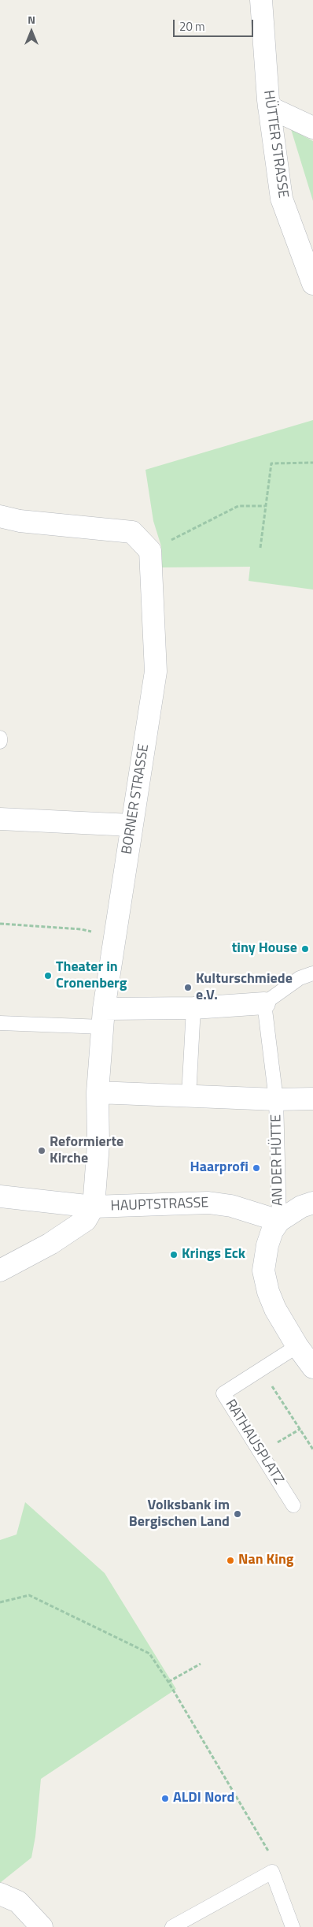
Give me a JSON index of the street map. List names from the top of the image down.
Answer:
{
  "streets": {
    "street": [
      "HÜTTER STRASSE",
      "BORNER STRASSE",
      "AN DER HÜTTE",
      "HAUPTSTRASSE"
    ],
    "lane": ["RATHAUSPLATZ"]
  },
  "crossings": [
    ["BORNER STRASSE", "AN DER HÜTTE"],
    ["BORNER STRASSE", "HAUPTSTRASSE"],
    ["AN DER HÜTTE", "HAUPTSTRASSE"]
  ],
  "places": [
    "tiny House",
    "Theater in Cronenberg",
    "Kulturschmiede e.V.",
    "Reformierte Kirche",
    "Haarprofi",
    "Krings Eck",
    "Volksbank im Bergischen Land",
    "Nan King",
    "ALDI Nord"
  ],
  "scale_bar": "20 m",
  "north": "top"
}
